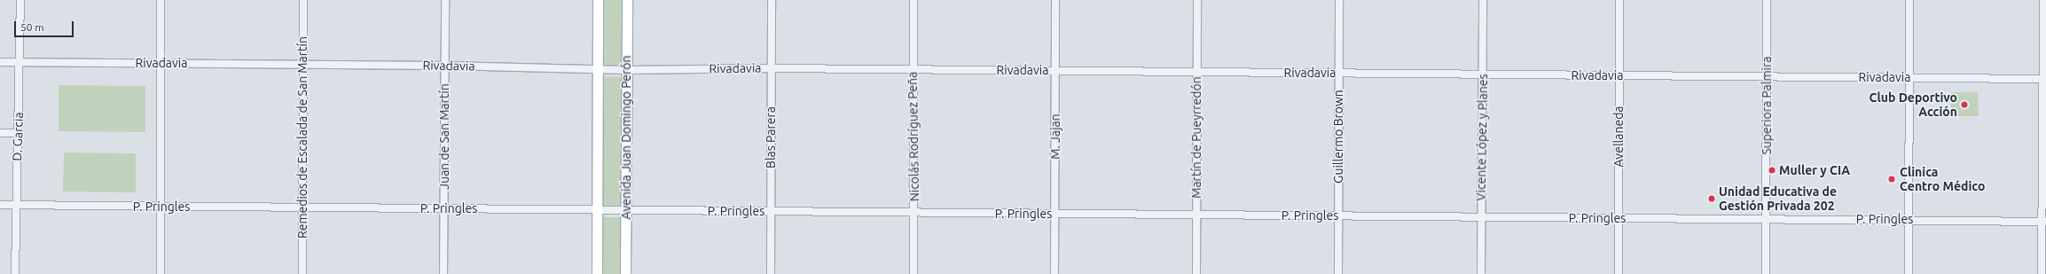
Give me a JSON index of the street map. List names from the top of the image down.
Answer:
{
  "streets": {
    "main road": ["Avenida Juan Domingo Perón"],
    "street": [
      "Rivadavia",
      "Superiora Palmira",
      "D. Garcia",
      "Juan de San Martín",
      "Nicolás Rodríguez Peña",
      "M. Jajan",
      "Guillermo Brown",
      "Avellaneda",
      "Remedios de Escalada de San Martín",
      "Blas Parera",
      "Martín de Pueyrredón",
      "Vicente López y Planes",
      "P. Pringles"
    ]
  },
  "crossings": [
    ["Rivadavia", "Superiora Palmira"],
    ["Rivadavia", "D. Garcia"],
    ["Rivadavia", "Juan de San Martín"],
    ["Rivadavia", "Nicolás Rodríguez Peña"],
    ["Rivadavia", "M. Jajan"],
    ["Rivadavia", "Guillermo Brown"],
    ["Rivadavia", "Avellaneda"],
    ["Rivadavia", "Remedios de Escalada de San Martín"],
    ["Rivadavia", "Avenida Juan Domingo Perón"],
    ["Rivadavia", "Blas Parera"],
    ["Rivadavia", "Martín de Pueyrredón"],
    ["Rivadavia", "Vicente López y Planes"],
    ["Superiora Palmira", "P. Pringles"],
    ["D. Garcia", "P. Pringles"],
    ["Juan de San Martín", "P. Pringles"],
    ["Nicolás Rodríguez Peña", "P. Pringles"],
    ["M. Jajan", "P. Pringles"],
    ["Guillermo Brown", "P. Pringles"],
    ["Avellaneda", "P. Pringles"],
    ["Remedios de Escalada de San Martín", "P. Pringles"],
    ["Avenida Juan Domingo Perón", "P. Pringles"],
    ["Blas Parera", "P. Pringles"],
    ["Martín de Pueyrredón", "P. Pringles"],
    ["Vicente López y Planes", "P. Pringles"]
  ],
  "places": [
    "Club Deportivo Acción",
    "Muller y CIA",
    "Clinica Centro Médico",
    "Unidad Educativa de Gestión Privada 202"
  ],
  "scale_bar": "50 m"
}
